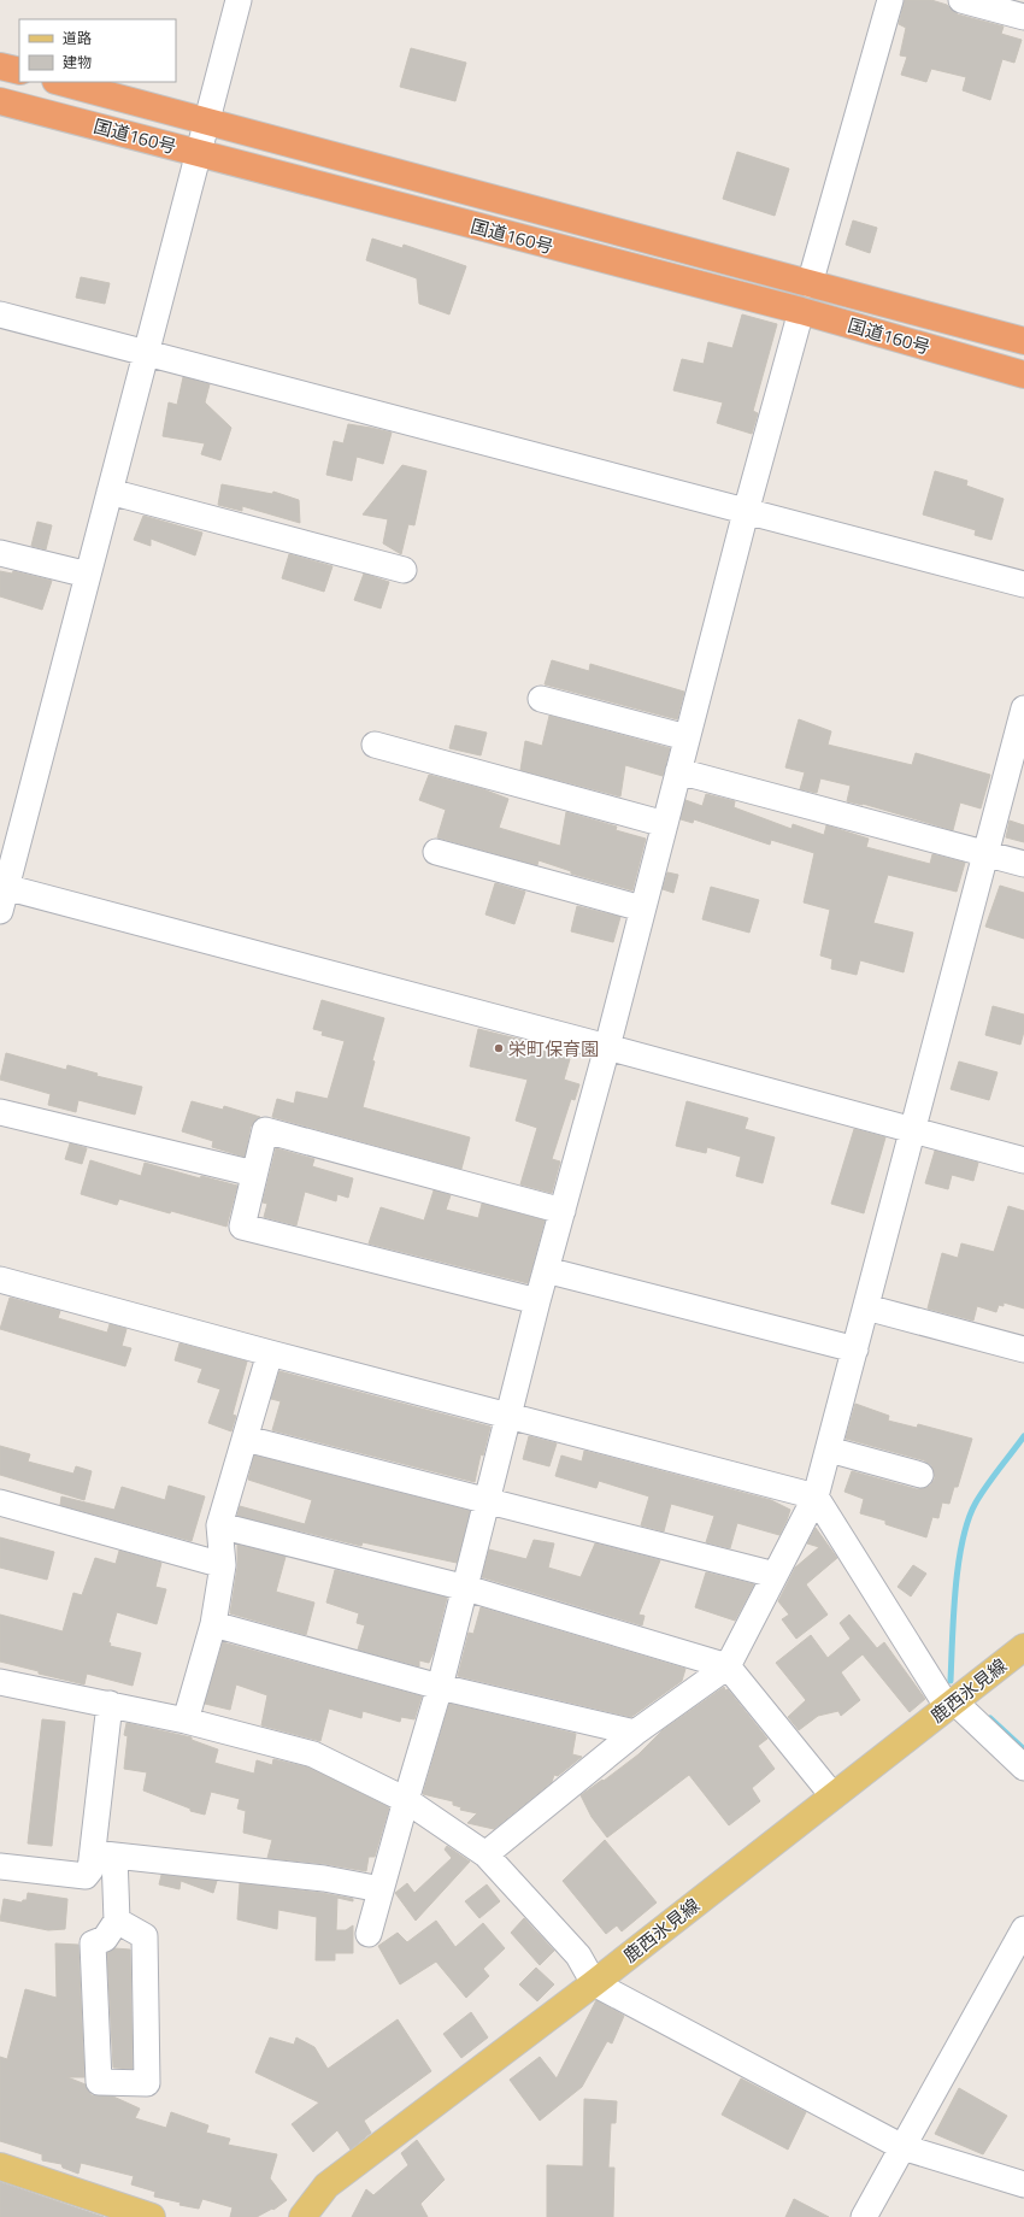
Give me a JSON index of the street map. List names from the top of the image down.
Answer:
{
  "streets": {
    "highway": ["国道160号"],
    "main road": ["鹿西氷見線"]
  },
  "places": ["栄町保育園"],
  "legend": ["道路", "建物"]
}
